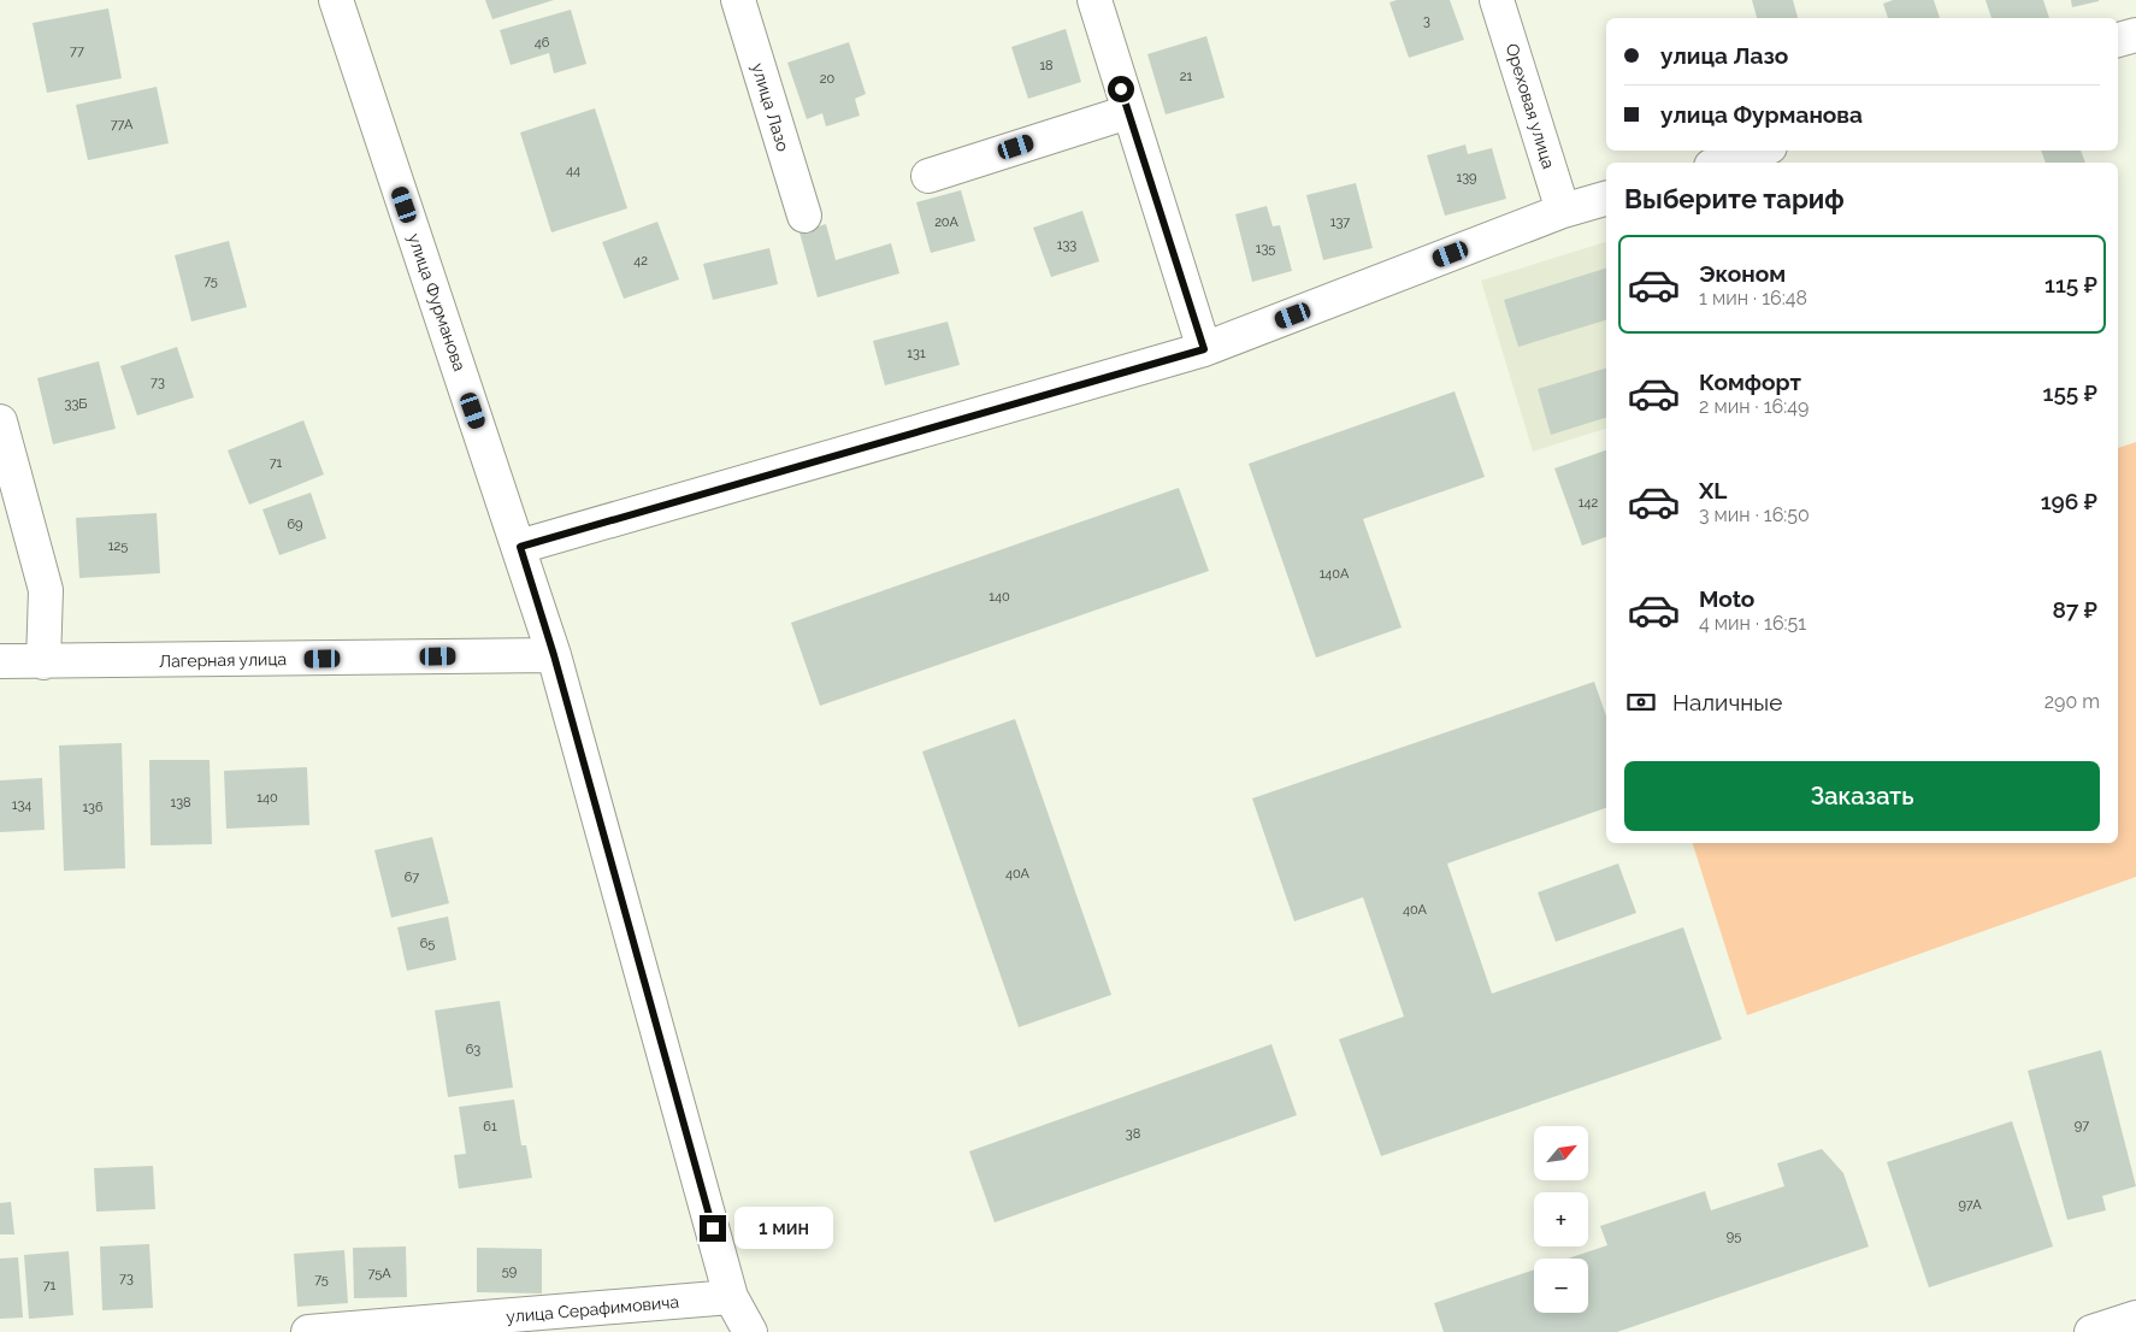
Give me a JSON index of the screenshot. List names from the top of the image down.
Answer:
{
  "streets": {
    "street": [
      "Ореховая улица",
      "улица Лазо",
      "улица Фурманова",
      "Лагерная улица",
      "улица Серафимовича"
    ]
  },
  "crossings": [
    ["улица Фурманова", "Лагерная улица"],
    ["улица Фурманова", "улица Серафимовича"]
  ],
  "house_numbers": [
    "3",
    "46",
    "77",
    "18",
    "21",
    "20",
    "77А",
    "44",
    "139",
    "20А",
    "137",
    "133",
    "135",
    "42",
    "75",
    "131",
    "73",
    "33Б",
    "71",
    "142",
    "69",
    "125",
    "140А",
    "140",
    "140",
    "138",
    "134",
    "136",
    "40А",
    "67",
    "40А",
    "65",
    "63",
    "97",
    "61",
    "38",
    "97А",
    "95",
    "59",
    "75А",
    "73",
    "75",
    "71"
  ],
  "north": "top right",
  "page": {
    "banner": ["улица Лазо", "улица Фурманова"],
    "heading": "Выберите тариф",
    "list": [
      {
        "name": "Эконом",
        "note": "1 мин · 16:48",
        "value": "115 ₽"
      },
      {
        "name": "Комфорт",
        "note": "2 мин · 16:49",
        "value": "155 ₽"
      },
      {
        "name": "XL",
        "note": "3 мин · 16:50",
        "value": "196 ₽"
      },
      {
        "name": "Moto",
        "note": "4 мин · 16:51",
        "value": "87 ₽"
      }
    ],
    "pay": ["Наличные", "290 m"],
    "buttons": "Заказать",
    "map_buttons": ["+", "−"],
    "bubble": "1 мин"
  }
}
